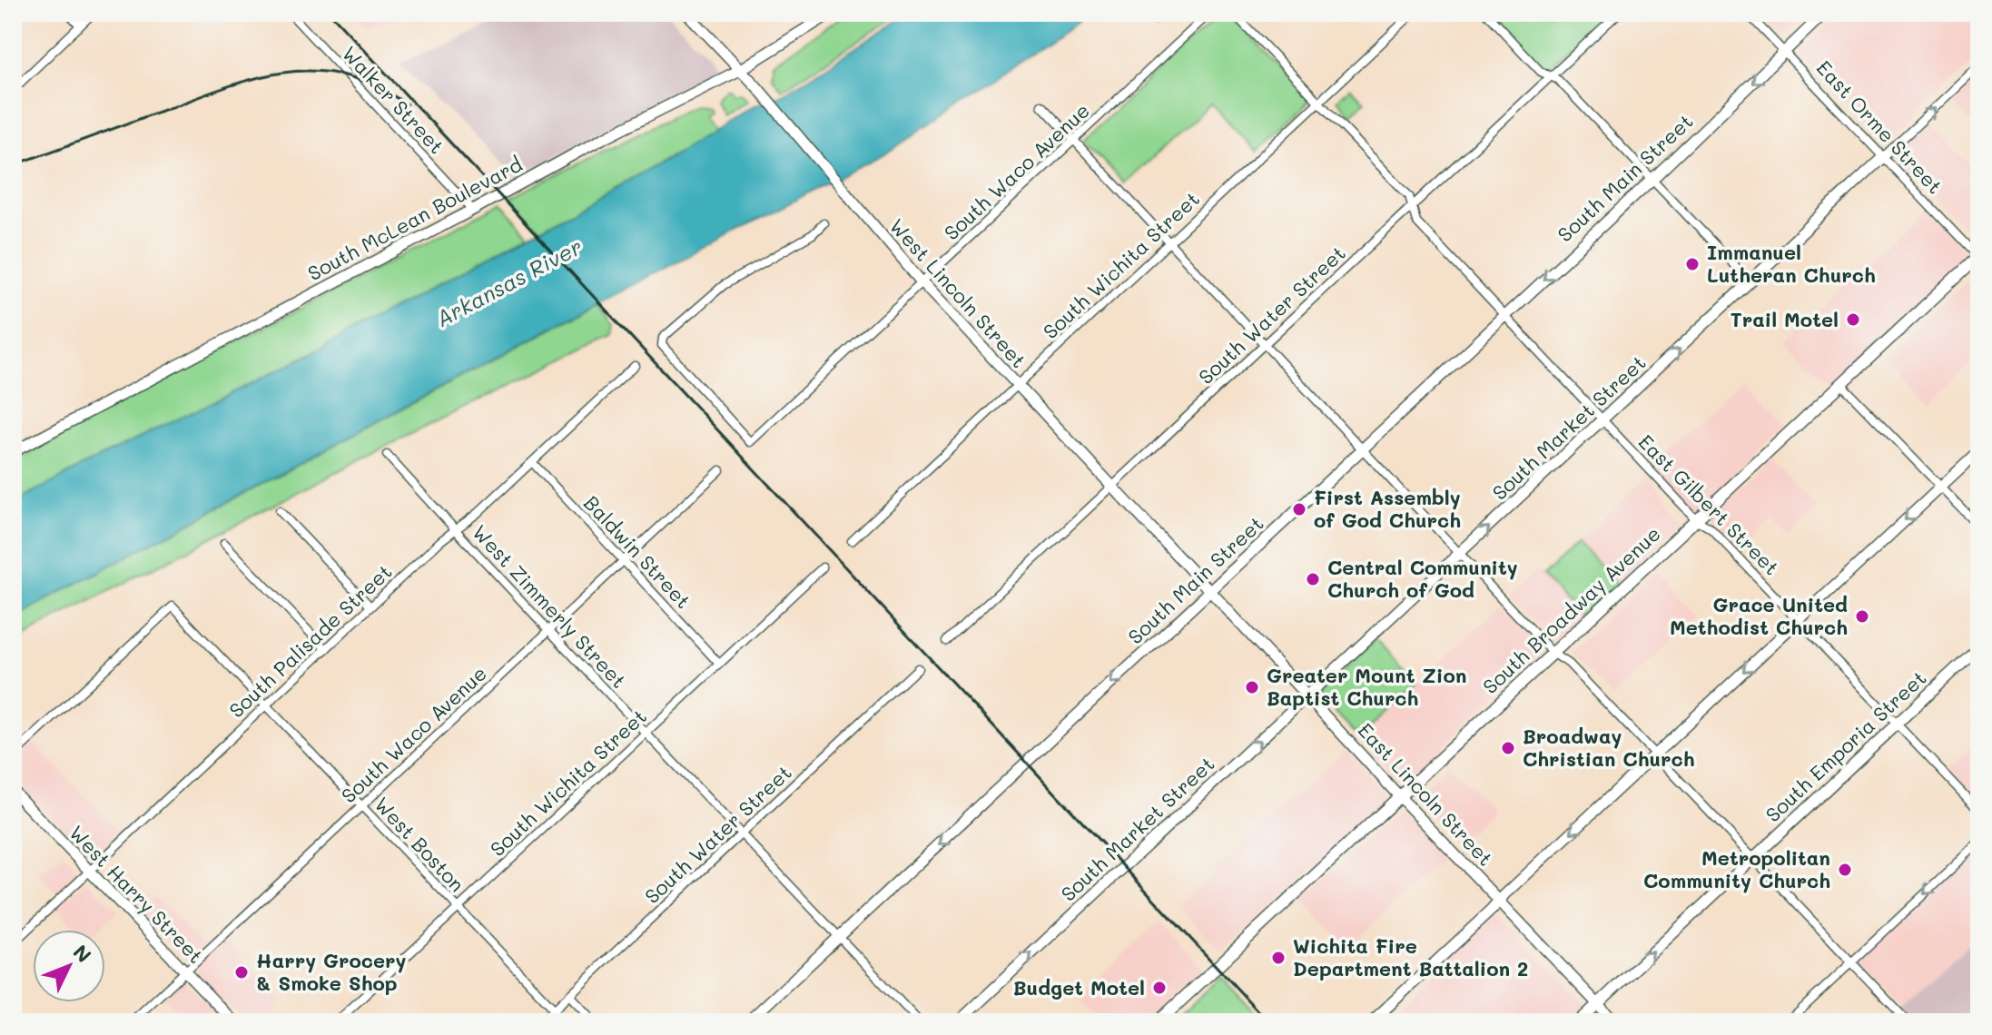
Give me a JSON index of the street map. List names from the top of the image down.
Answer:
{
  "streets": {
    "main road": ["South Broadway Avenue"],
    "street": [
      "Walker Street",
      "East Orme Street",
      "South Waco Avenue",
      "South Main Street",
      "South McLean Boulevard",
      "South Wichita Street",
      "West Lincoln Street",
      "South Water Street",
      "South Market Street",
      "East Gilbert Street",
      "Baldwin Street",
      "West Zimmerly Street",
      "South Palisade Street",
      "South Emporia Street",
      "East Lincoln Street",
      "West Boston",
      "West Harry Street"
    ]
  },
  "crossings": [
    ["Walker Street", "South McLean Boulevard"],
    ["East Orme Street", "South Main Street"],
    ["East Orme Street", "South Market Street"],
    ["East Orme Street", "South Broadway Avenue"],
    ["South Waco Avenue", "West Lincoln Street"],
    ["South Waco Avenue", "Baldwin Street"],
    ["South Waco Avenue", "West Zimmerly Street"],
    ["South Waco Avenue", "West Boston"],
    ["South Waco Avenue", "West Harry Street"],
    ["South Main Street", "West Lincoln Street"],
    ["South Main Street", "East Gilbert Street"],
    ["South Main Street", "West Zimmerly Street"],
    ["South Main Street", "East Lincoln Street"],
    ["South McLean Boulevard", "West Lincoln Street"],
    ["South Wichita Street", "West Lincoln Street"],
    ["South Wichita Street", "East Gilbert Street"],
    ["South Wichita Street", "Baldwin Street"],
    ["South Wichita Street", "West Zimmerly Street"],
    ["South Wichita Street", "West Boston"],
    ["West Lincoln Street", "South Water Street"],
    ["West Lincoln Street", "East Lincoln Street"],
    ["South Water Street", "East Gilbert Street"],
    ["South Water Street", "West Zimmerly Street"],
    ["South Water Street", "West Boston"],
    ["South Market Street", "East Gilbert Street"],
    ["South Market Street", "East Lincoln Street"],
    ["East Gilbert Street", "South Broadway Avenue"],
    ["East Gilbert Street", "South Emporia Street"],
    ["Baldwin Street", "South Palisade Street"],
    ["West Zimmerly Street", "South Palisade Street"],
    ["South Broadway Avenue", "East Lincoln Street"],
    ["South Palisade Street", "West Boston"],
    ["South Palisade Street", "West Harry Street"],
    ["South Emporia Street", "East Lincoln Street"]
  ],
  "one_way": ["South Main Street", "South Market Street", "South Emporia Street"],
  "water": ["Arkansas River"],
  "places": [
    "Immanuel Lutheran Church",
    "Trail Motel",
    "First Assembly of God Church",
    "Central Community Church of God",
    "Grace United Methodist Church",
    "Greater Mount Zion Baptist Church",
    "Broadway Christian Church",
    "Metropolitan Community Church",
    "Wichita Fire Department Battalion 2",
    "Harry Grocery & Smoke Shop",
    "Budget Motel"
  ],
  "north": "top right"
}
